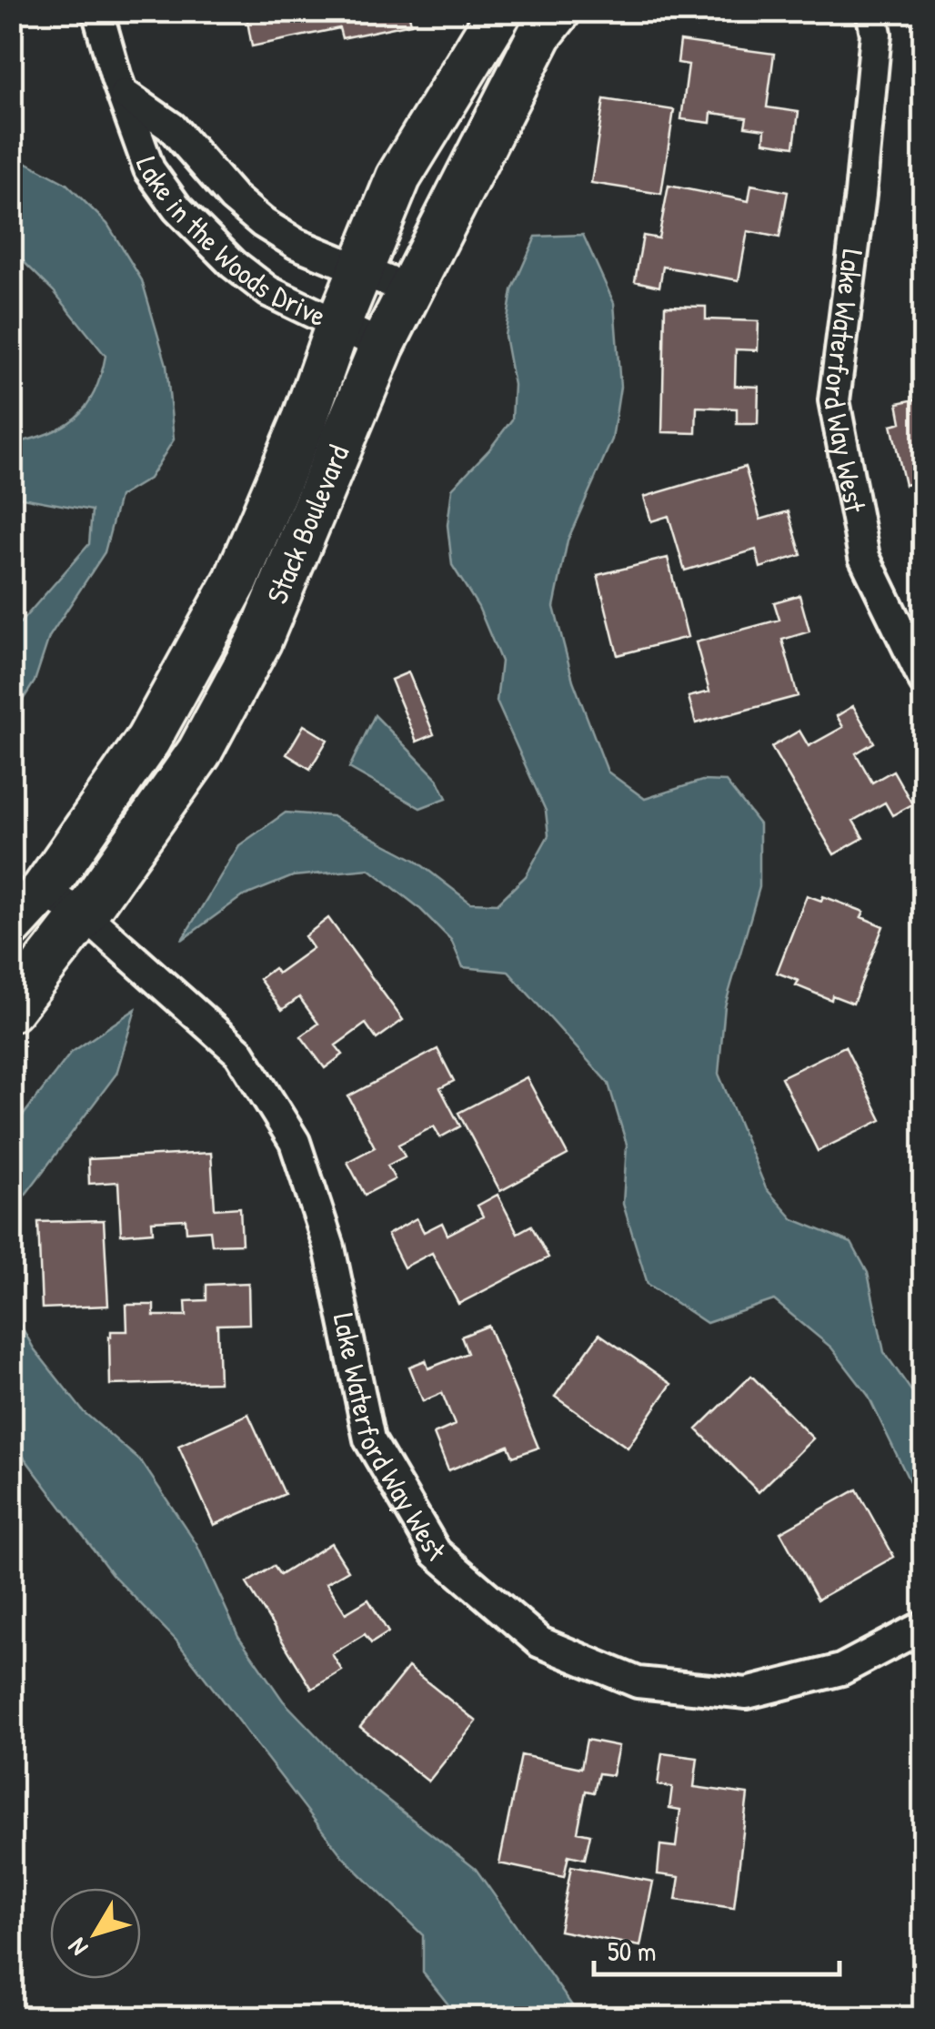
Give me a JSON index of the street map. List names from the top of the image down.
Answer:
{
  "streets": {
    "street": ["Lake in the Woods Drive", "Lake Waterford Way West", "Stack Boulevard"]
  },
  "crossings": [
    ["Lake in the Woods Drive", "Stack Boulevard"],
    ["Lake Waterford Way West", "Stack Boulevard"]
  ],
  "scale_bar": "50 m",
  "north": "bottom left"
}
